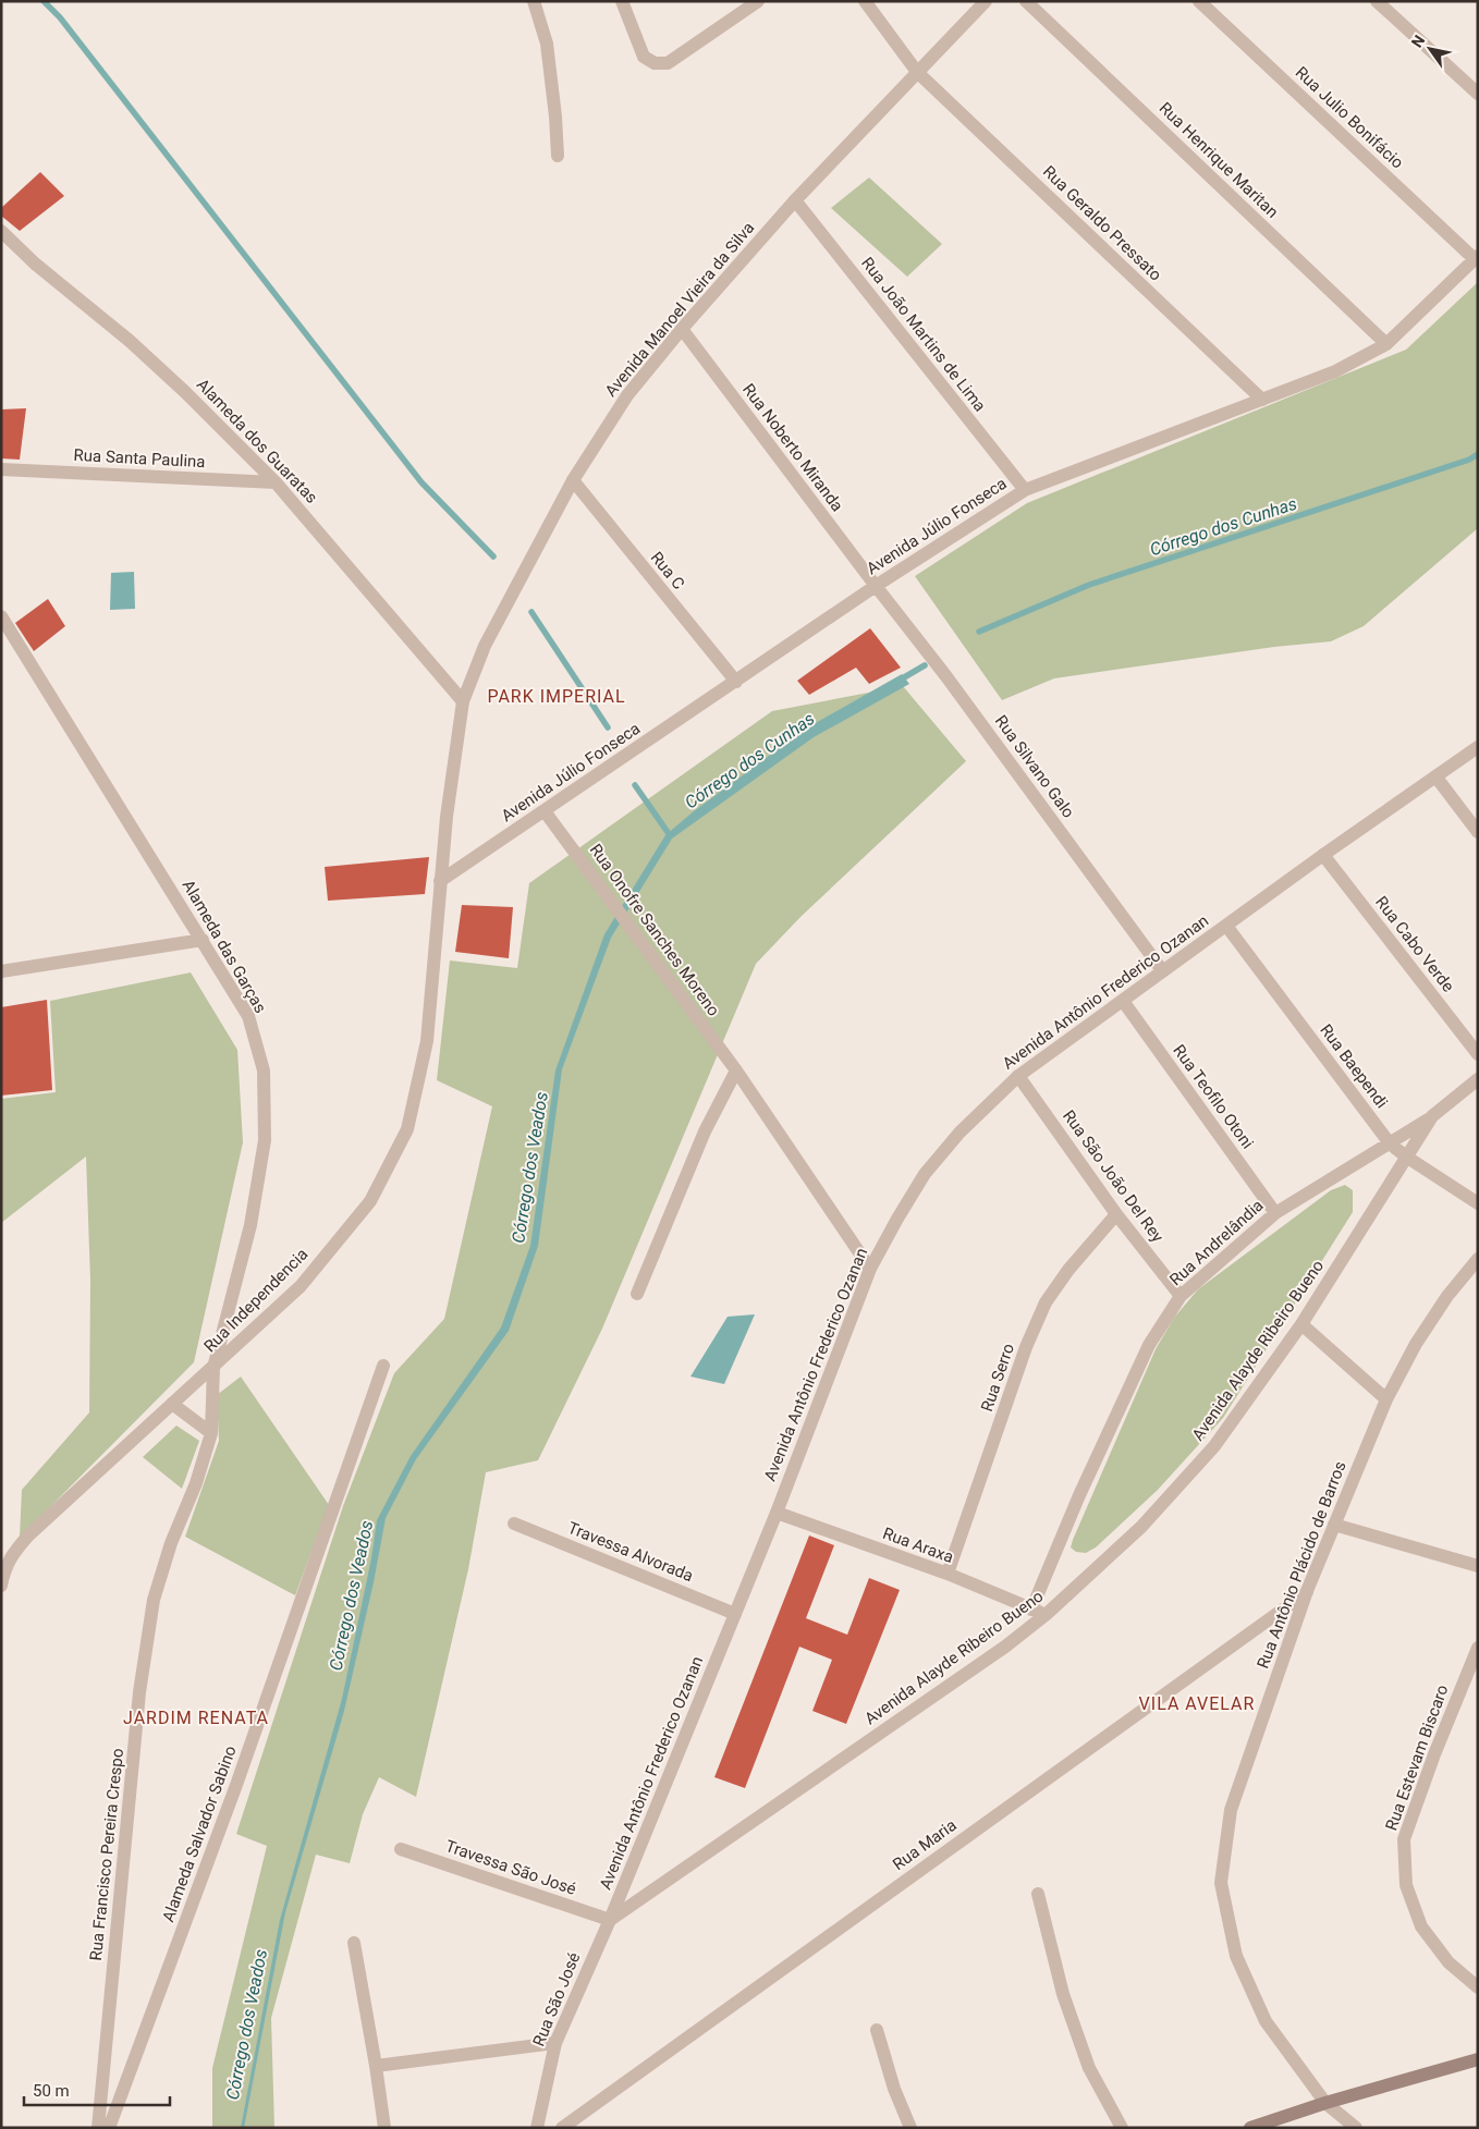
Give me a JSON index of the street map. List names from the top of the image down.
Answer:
{
  "streets": {
    "street": [
      "Rua Julio Bonifácio",
      "Rua Henrique Maritan",
      "Rua Geraldo Pressato",
      "Avenida Manoel Vieira da Silva",
      "Rua João Martins de Lima",
      "Alameda dos Guaratas",
      "Rua Noberto Miranda",
      "Rua Santa Paulina",
      "Avenida Júlio Fonseca",
      "Rua C",
      "Rua Silvano Galo",
      "Rua Onofre Sanches Moreno",
      "Rua Cabo Verde",
      "Alameda das Garças",
      "Avenida Antônio Frederico Ozanan",
      "Rua Baependi",
      "Rua Teofilo Otoni",
      "Rua São João Del Rey",
      "Rua Andrelândia",
      "Rua Independencia",
      "Avenida Alayde Ribeiro Bueno",
      "Rua Serro",
      "Rua Araxa",
      "Travessa Alvorada",
      "Rua Antônio Plácido de Barros",
      "Rua Estevam Biscaro",
      "Alameda Salvador Sabino",
      "Rua Maria",
      "Rua Francisco Pereira Crespo",
      "Travessa São José",
      "Rua São José"
    ]
  },
  "crossings": [
    ["Rua Julio Bonifácio", "Avenida Júlio Fonseca"],
    ["Rua Henrique Maritan", "Avenida Júlio Fonseca"],
    ["Rua Geraldo Pressato", "Avenida Manoel Vieira da Silva"],
    ["Rua Geraldo Pressato", "Avenida Júlio Fonseca"],
    ["Avenida Manoel Vieira da Silva", "Rua João Martins de Lima"],
    ["Avenida Manoel Vieira da Silva", "Alameda dos Guaratas"],
    ["Avenida Manoel Vieira da Silva", "Rua Noberto Miranda"],
    ["Avenida Manoel Vieira da Silva", "Avenida Júlio Fonseca"],
    ["Avenida Manoel Vieira da Silva", "Rua C"],
    ["Avenida Manoel Vieira da Silva", "Rua Independencia"],
    ["Rua João Martins de Lima", "Avenida Júlio Fonseca"],
    ["Alameda dos Guaratas", "Rua Santa Paulina"],
    ["Rua Noberto Miranda", "Avenida Júlio Fonseca"],
    ["Rua Noberto Miranda", "Rua Silvano Galo"],
    ["Avenida Júlio Fonseca", "Rua C"],
    ["Avenida Júlio Fonseca", "Rua Silvano Galo"],
    ["Avenida Júlio Fonseca", "Rua Onofre Sanches Moreno"],
    ["Avenida Júlio Fonseca", "Rua Independencia"],
    ["Rua Silvano Galo", "Avenida Antônio Frederico Ozanan"],
    ["Rua Onofre Sanches Moreno", "Avenida Antônio Frederico Ozanan"],
    ["Rua Cabo Verde", "Avenida Antônio Frederico Ozanan"],
    ["Alameda das Garças", "Rua Independencia"],
    ["Alameda das Garças", "Rua Francisco Pereira Crespo"],
    ["Avenida Antônio Frederico Ozanan", "Rua Baependi"],
    ["Avenida Antônio Frederico Ozanan", "Rua Teofilo Otoni"],
    ["Avenida Antônio Frederico Ozanan", "Rua São João Del Rey"],
    ["Avenida Antônio Frederico Ozanan", "Avenida Alayde Ribeiro Bueno"],
    ["Avenida Antônio Frederico Ozanan", "Rua Araxa"],
    ["Avenida Antônio Frederico Ozanan", "Travessa Alvorada"],
    ["Avenida Antônio Frederico Ozanan", "Travessa São José"],
    ["Avenida Antônio Frederico Ozanan", "Rua São José"],
    ["Rua Baependi", "Rua Andrelândia"],
    ["Rua Baependi", "Avenida Alayde Ribeiro Bueno"],
    ["Rua Teofilo Otoni", "Rua Andrelândia"],
    ["Rua São João Del Rey", "Rua Andrelândia"],
    ["Rua São João Del Rey", "Rua Serro"],
    ["Rua Andrelândia", "Avenida Alayde Ribeiro Bueno"],
    ["Rua Andrelândia", "Rua Araxa"],
    ["Rua Independencia", "Rua Francisco Pereira Crespo"],
    ["Avenida Alayde Ribeiro Bueno", "Rua Araxa"],
    ["Avenida Alayde Ribeiro Bueno", "Travessa São José"],
    ["Avenida Alayde Ribeiro Bueno", "Rua São José"],
    ["Rua Serro", "Rua Araxa"],
    ["Rua Antônio Plácido de Barros", "Rua Maria"],
    ["Travessa São José", "Rua São José"]
  ],
  "districts": ["PARK IMPERIAL", "VILA AVELAR", "JARDIM RENATA"],
  "water": ["Córrego dos Cunhas", "Córrego dos Veados"],
  "scale_bar": "50 m",
  "north": "top left"
}
